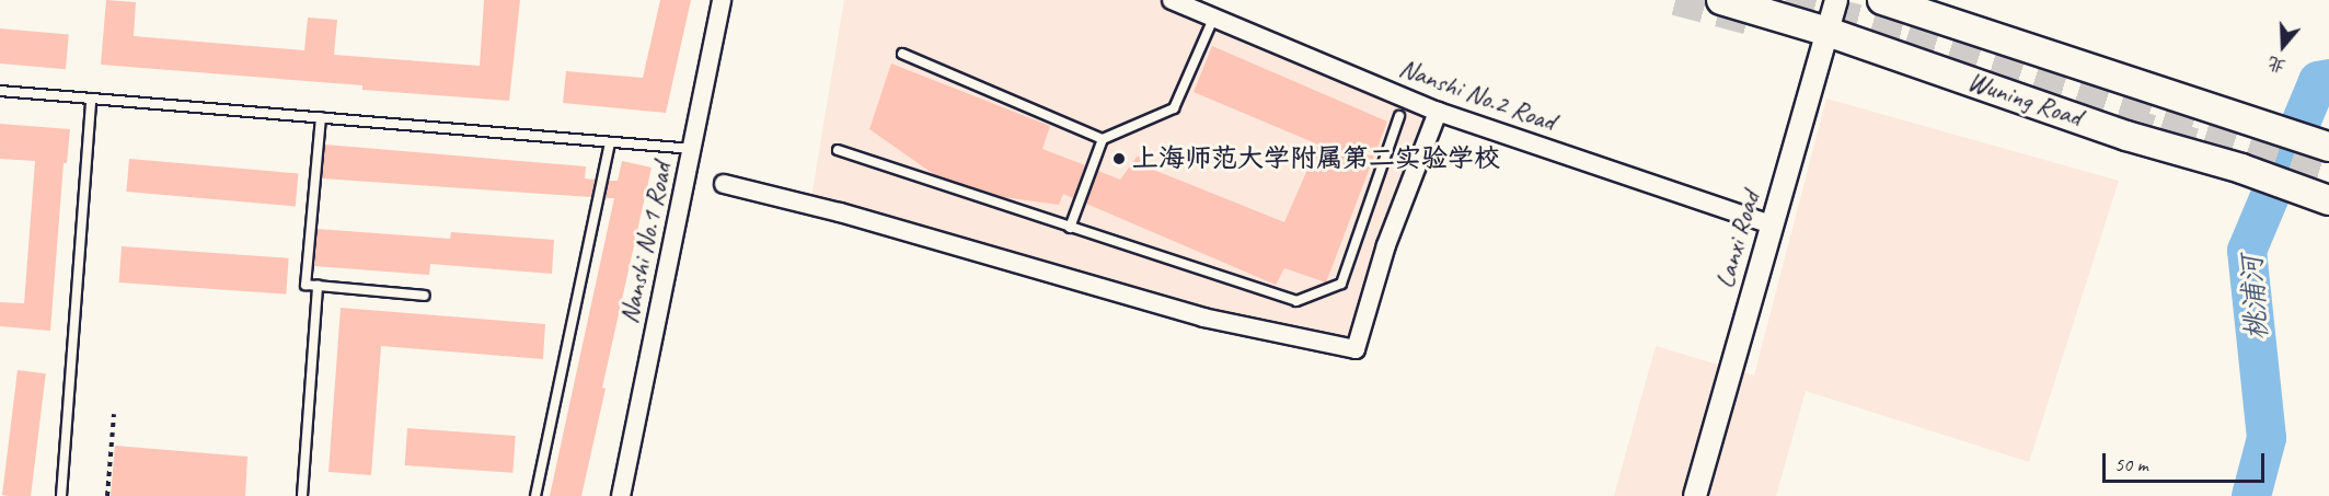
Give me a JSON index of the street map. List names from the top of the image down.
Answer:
{
  "streets": {
    "main road": ["Wuning Road"],
    "street": ["Nanshi No.2 Road", "Lanxi Road", "Nanshi No.1 Road"]
  },
  "crossings": [
    ["Nanshi No.2 Road", "Lanxi Road"],
    ["Wuning Road", "Lanxi Road"]
  ],
  "water": ["桃浦河"],
  "places": ["上海师范大学附属第二实验学校"],
  "scale_bar": "50 m",
  "north": "bottom"
}
